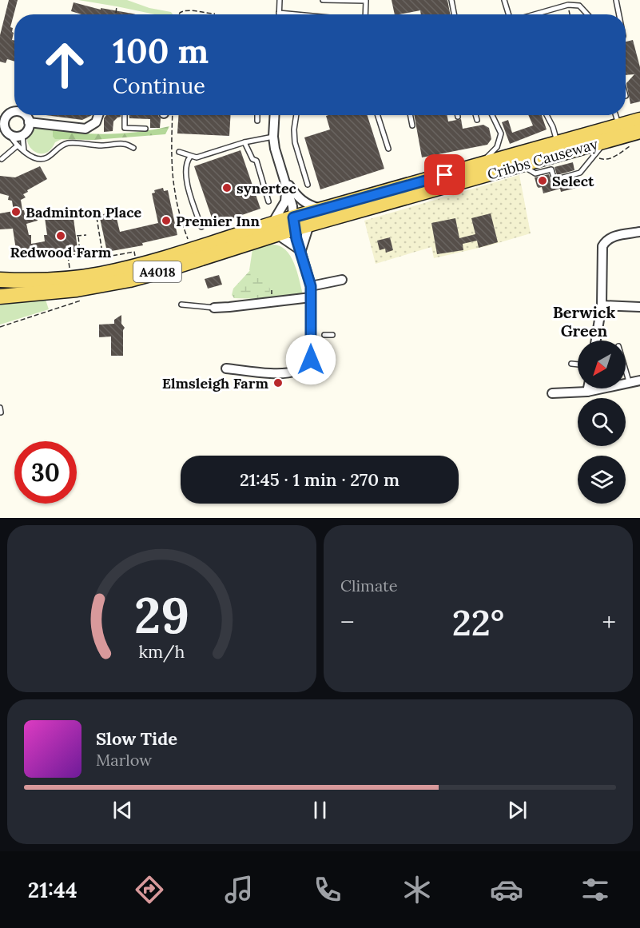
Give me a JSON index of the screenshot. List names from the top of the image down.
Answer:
{
  "streets": {
    "main road": ["Cribbs Causeway", "A4018"]
  },
  "crossings": [
    ["Cribbs Causeway", "A4018"]
  ],
  "districts": ["Berwick Green"],
  "places": [
    "Select",
    "synertec",
    "Badminton Place",
    "Premier Inn",
    "Redwood Farm",
    "Elmsleigh Farm"
  ],
  "north": "bottom left",
  "page": {
    "turn": ["100 m", "Continue"],
    "limit": "30",
    "trip": "21:45 · 1 min · 270 m",
    "tile": "Climate",
    "heat": ["−", "22°", "+"],
    "song": ["Slow Tide", "Marlow"],
    "tabs": "21:44",
    "gauge": ["29", "km/h"]
  }
}
